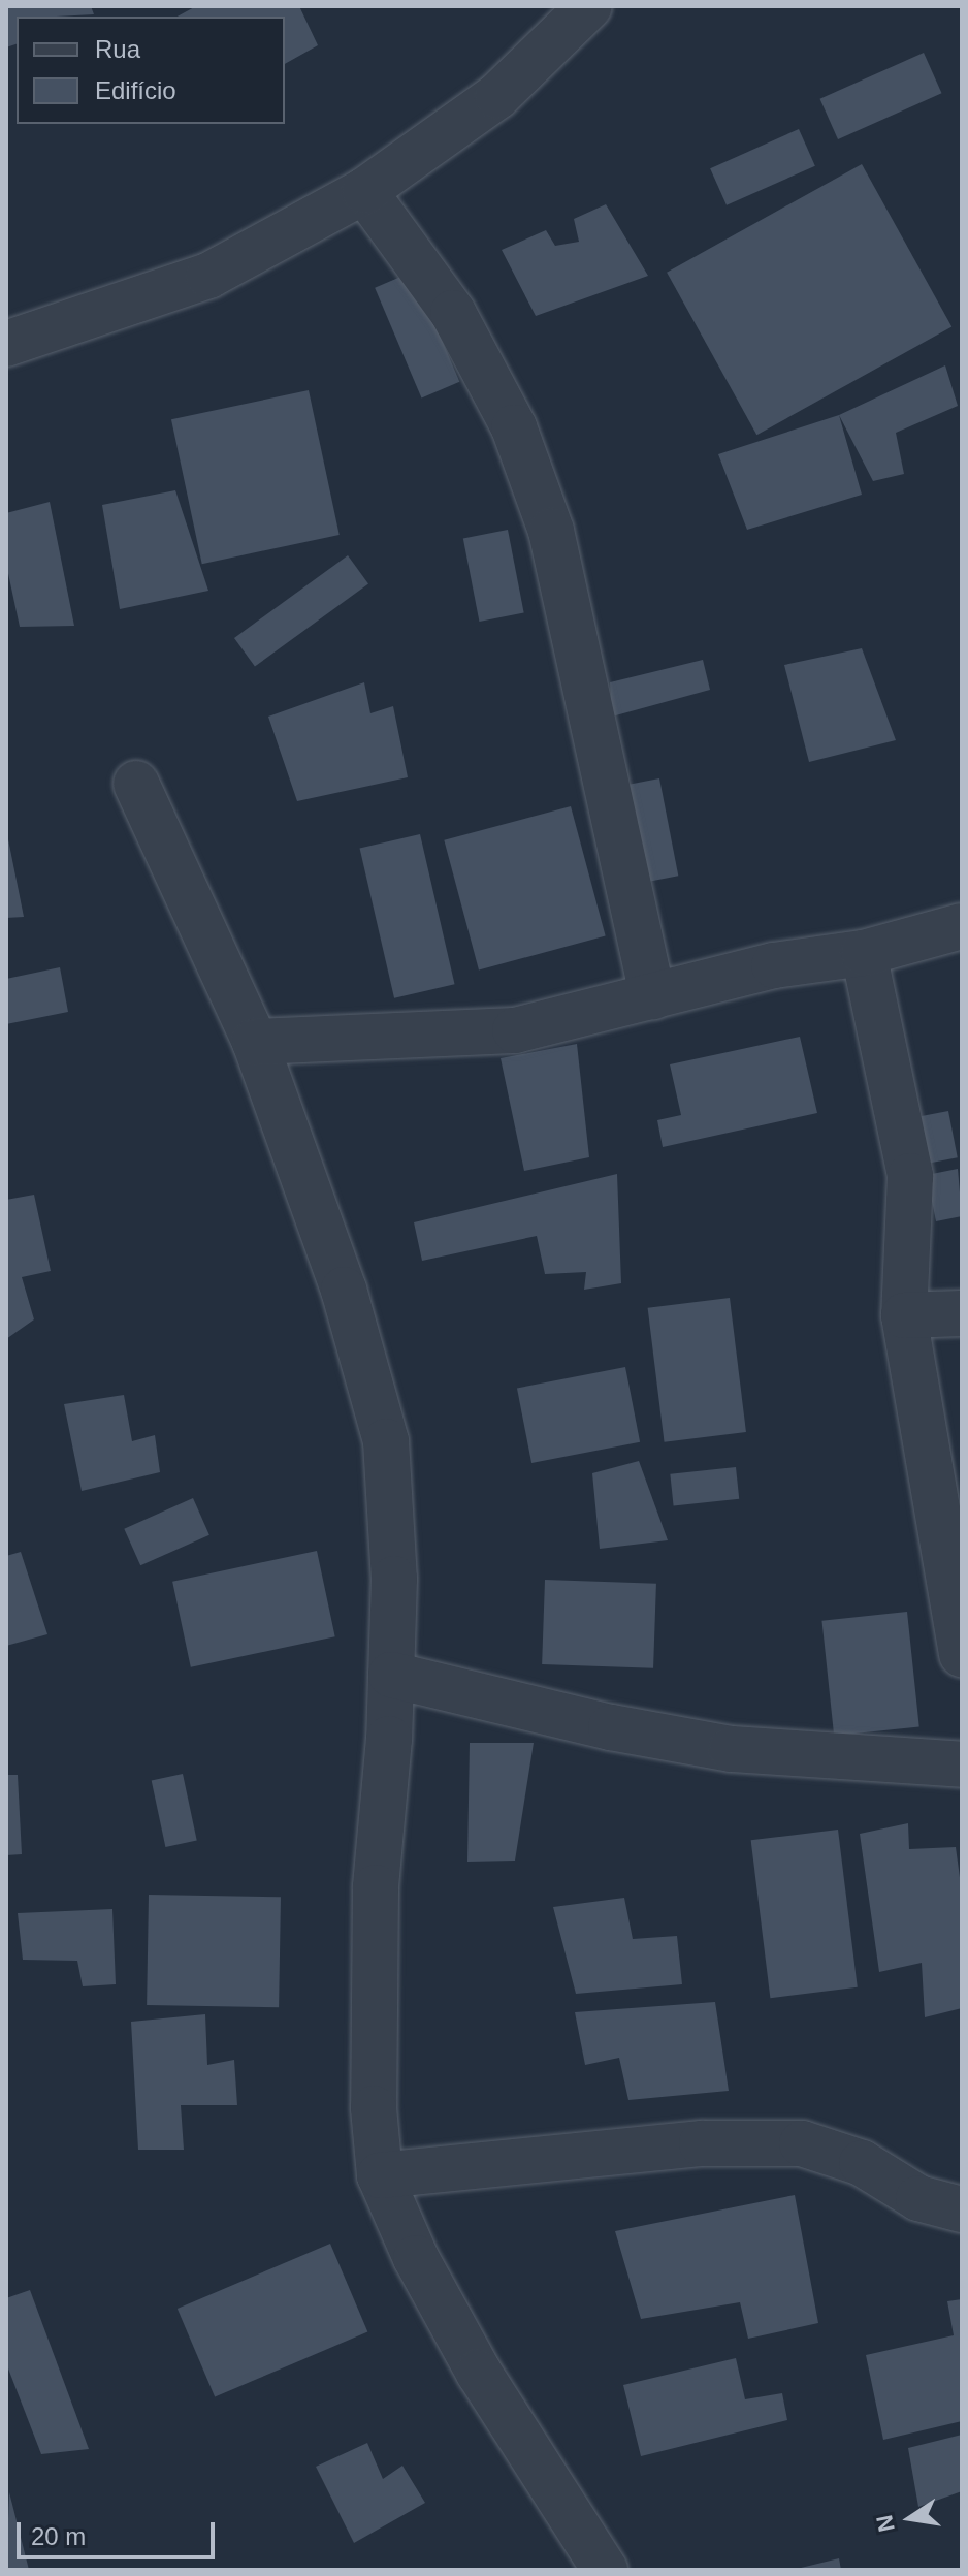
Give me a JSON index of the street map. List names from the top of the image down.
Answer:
{
  "legend": ["Rua", "Edifício"],
  "scale_bar": "20 m",
  "north": "left"
}
